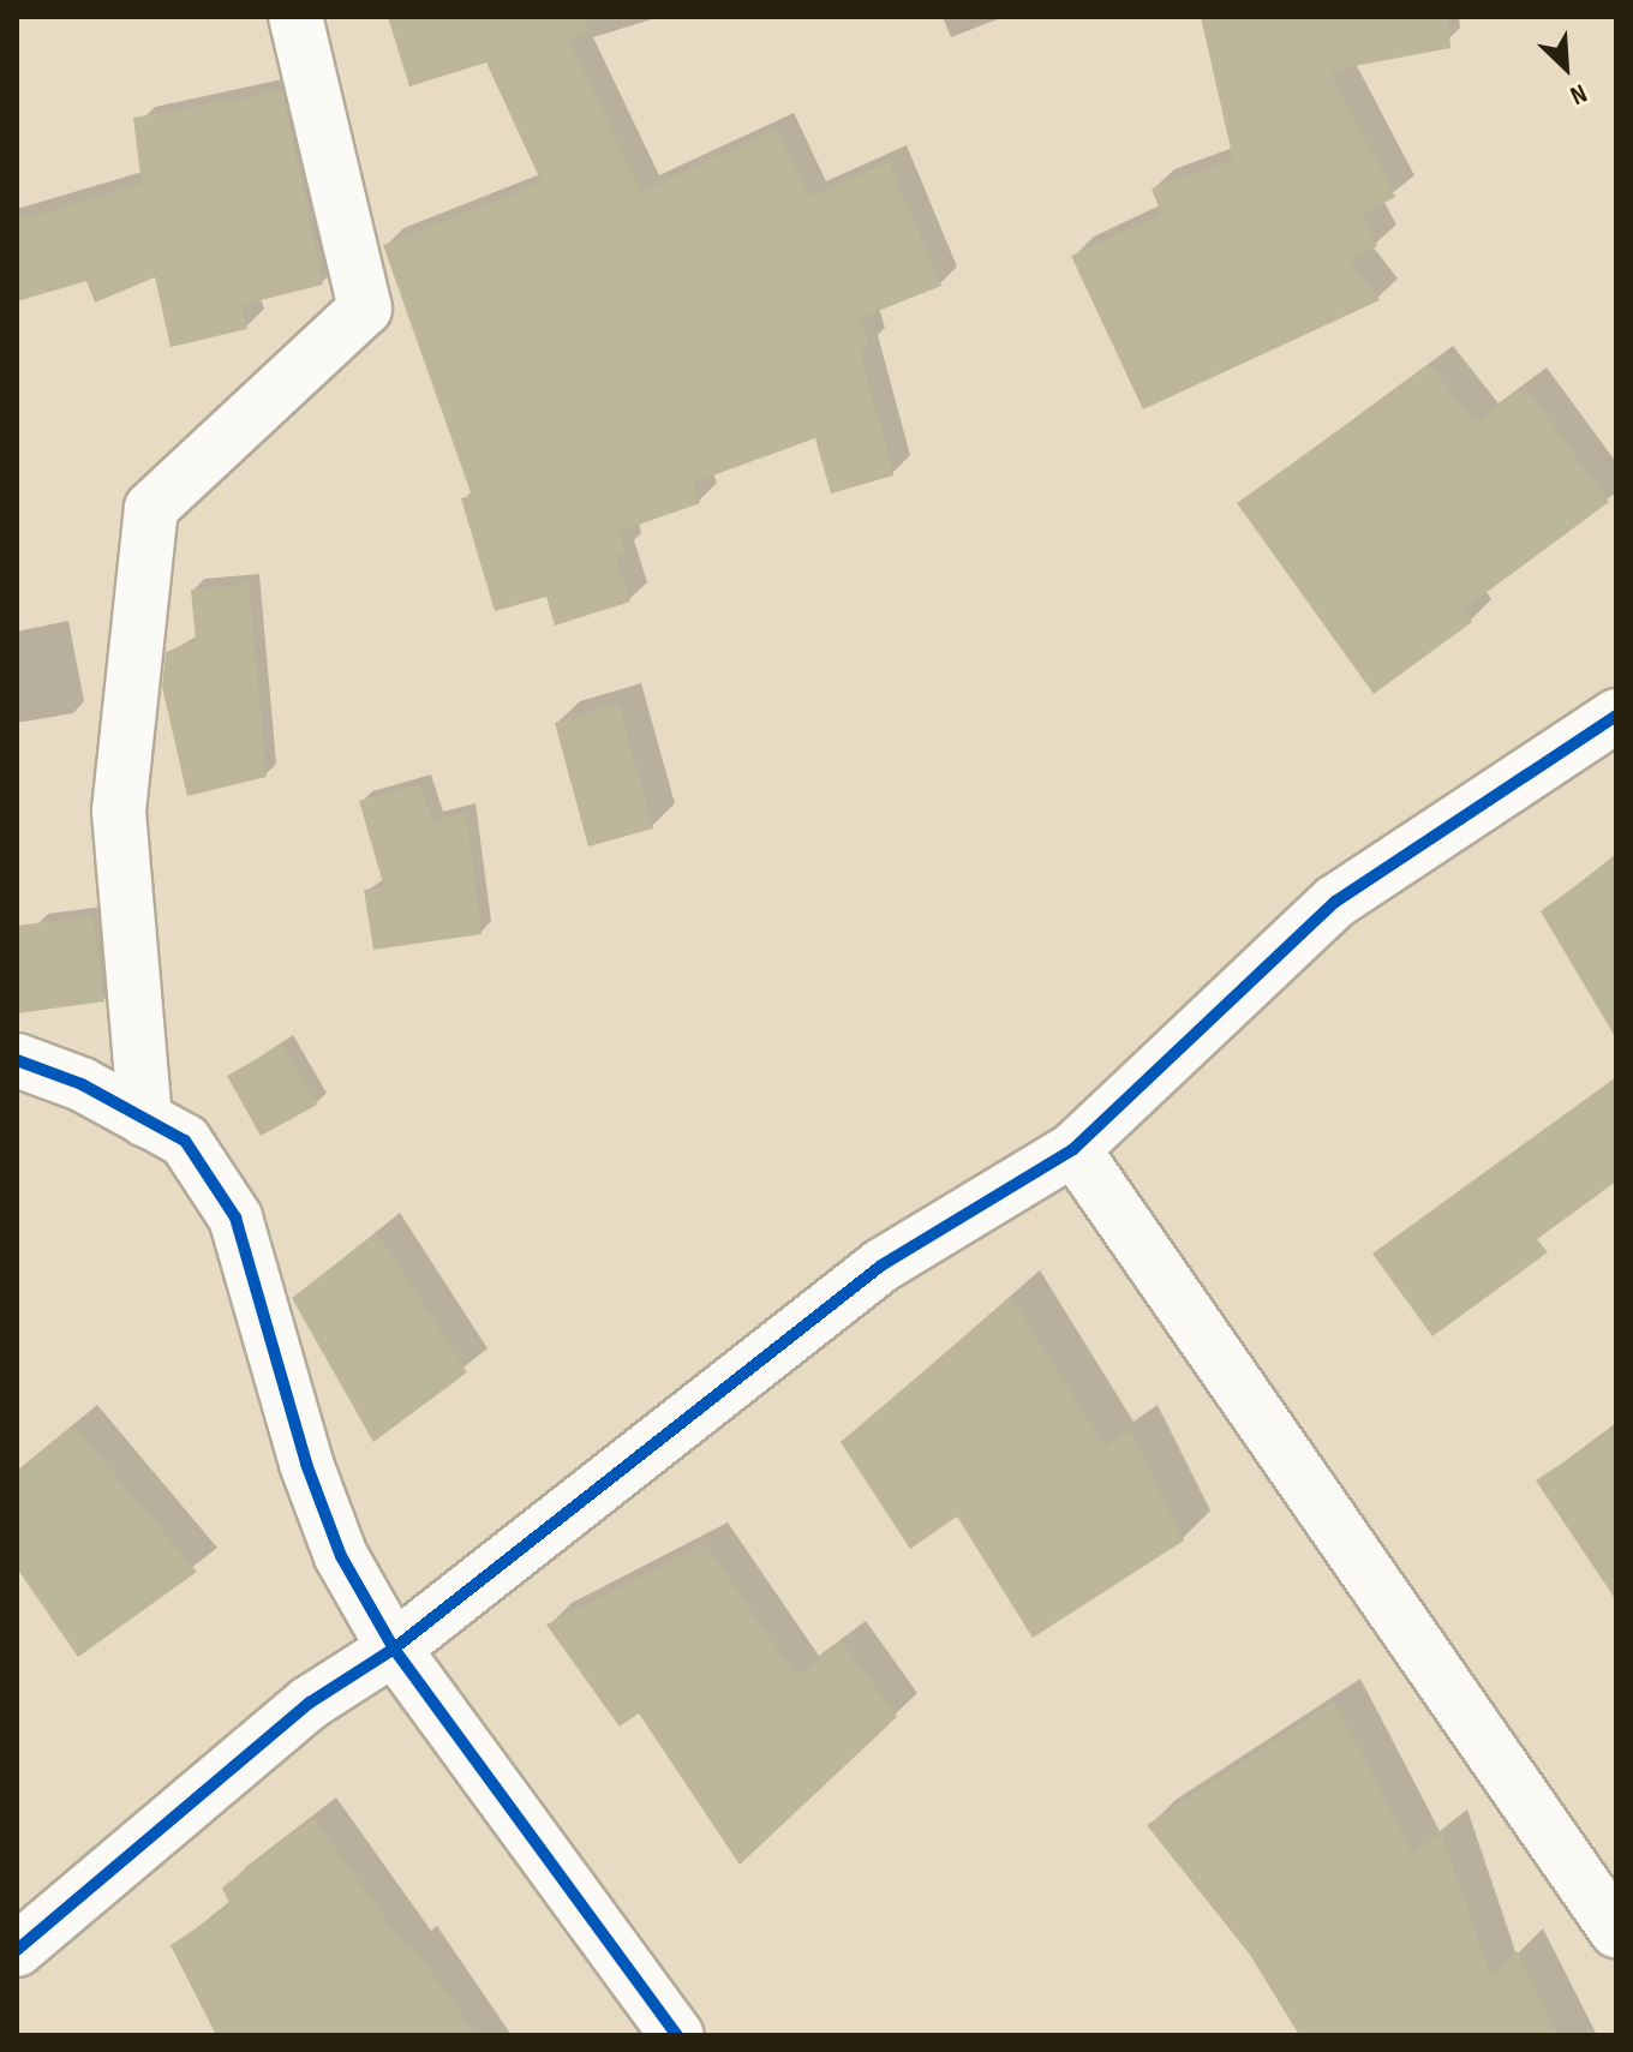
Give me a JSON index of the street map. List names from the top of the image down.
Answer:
{
  "north": "bottom right"
}
